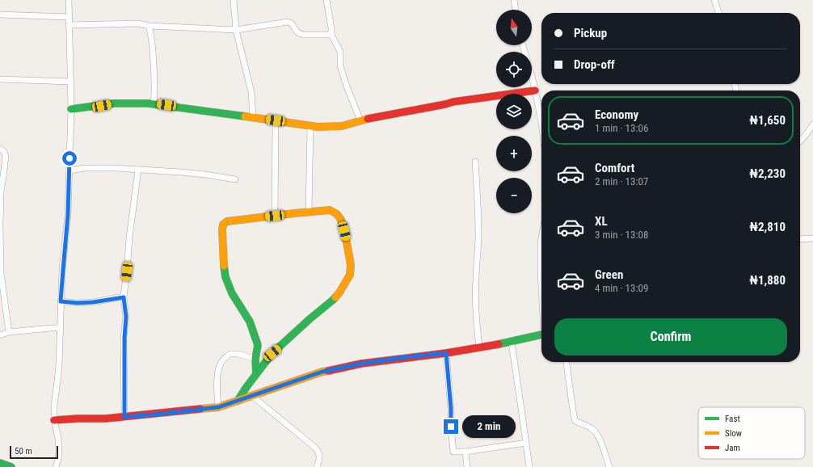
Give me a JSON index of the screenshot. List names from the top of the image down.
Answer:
{
  "legend": ["Fast", "Slow", "Jam"],
  "scale_bar": "50 m",
  "north": "top",
  "page": {
    "map_buttons": ["+", "−"],
    "banner": ["Pickup", "Drop-off"],
    "list": [
      {
        "name": "Economy",
        "note": "1 min · 13:06",
        "value": "₦1,650"
      },
      {
        "name": "Comfort",
        "note": "2 min · 13:07",
        "value": "₦2,230"
      },
      {
        "name": "XL",
        "note": "3 min · 13:08",
        "value": "₦2,810"
      },
      {
        "name": "Green",
        "note": "4 min · 13:09",
        "value": "₦1,880"
      }
    ],
    "buttons": "Confirm",
    "bubble": "2 min",
    "scale": "50 m"
  }
}
